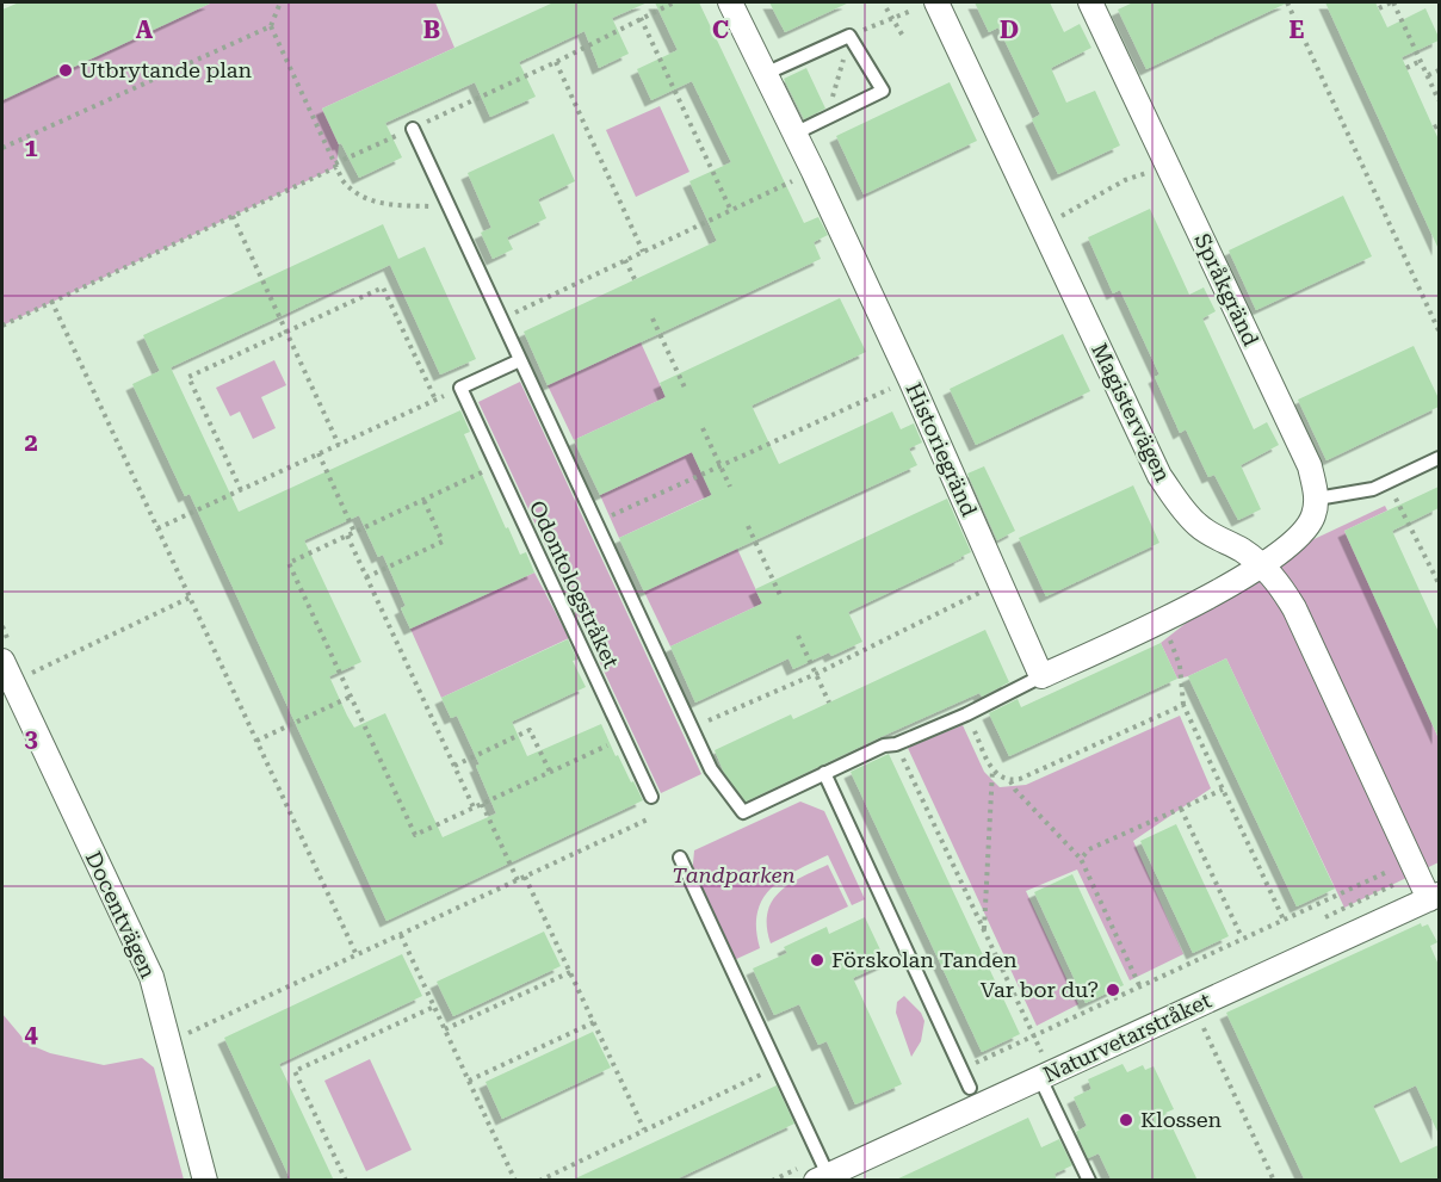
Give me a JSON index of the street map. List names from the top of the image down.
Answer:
{
  "streets": {
    "street": [
      "Språkgränd",
      "Magistervägen",
      "Historiegränd",
      "Docentvägen",
      "Naturvetarstråket"
    ],
    "lane": ["Odontologstråket"]
  },
  "crossings": [
    ["Magistervägen", "Naturvetarstråket"]
  ],
  "parks": ["Tandparken"],
  "places": [
    "Utbrytande plan",
    "Förskolan Tanden",
    "Var bor du?",
    "Klossen"
  ],
  "grid": {
    "columns": [
      "A",
      "B",
      "C",
      "D",
      "E"
    ],
    "rows": [
      "1",
      "2",
      "3",
      "4"
    ]
  }
}
